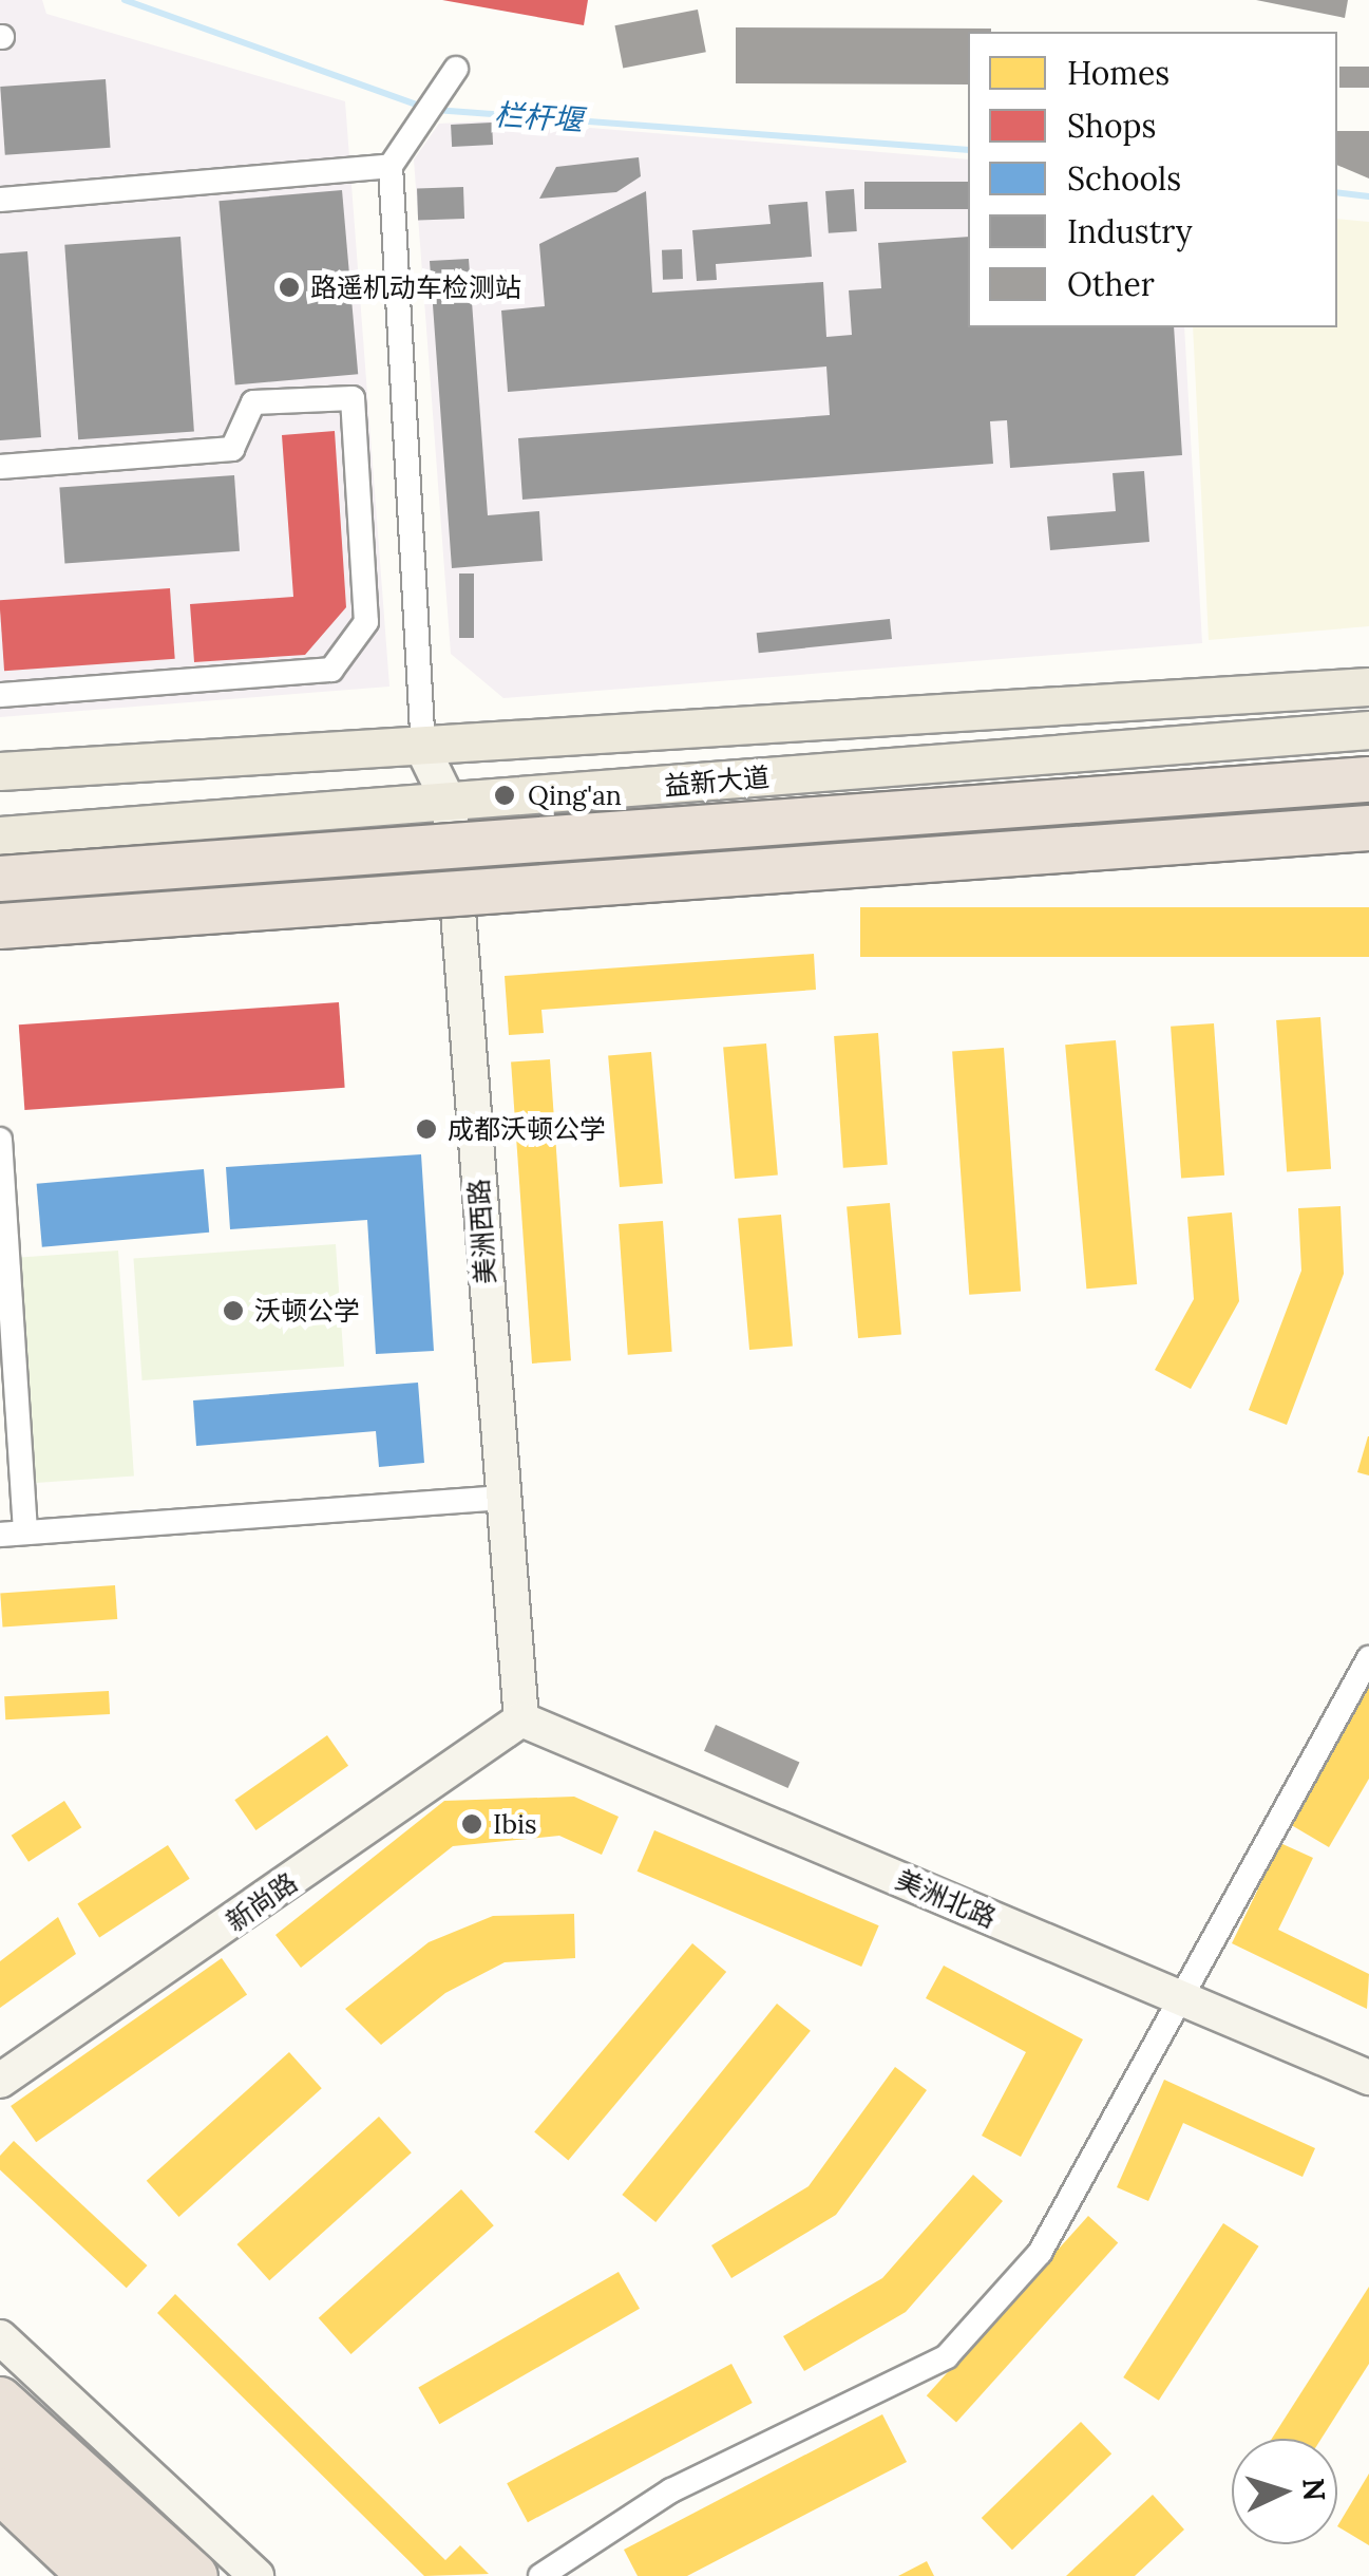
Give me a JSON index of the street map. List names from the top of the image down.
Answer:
{
  "streets": {
    "main road": ["益新大道"],
    "street": ["美洲西路", "美洲北路", "新尚路"]
  },
  "crossings": [
    ["益新大道", "美洲西路"],
    ["美洲西路", "美洲北路"],
    ["美洲西路", "新尚路"],
    ["美洲北路", "新尚路"]
  ],
  "water": ["栏杆堰"],
  "places": [
    "路遥机动车检测站",
    "Qing'an",
    "成都沃顿公学",
    "沃顿公学",
    "Ibis"
  ],
  "legend": [
    "Homes",
    "Shops",
    "Schools",
    "Industry",
    "Other"
  ],
  "north": "right"
}
